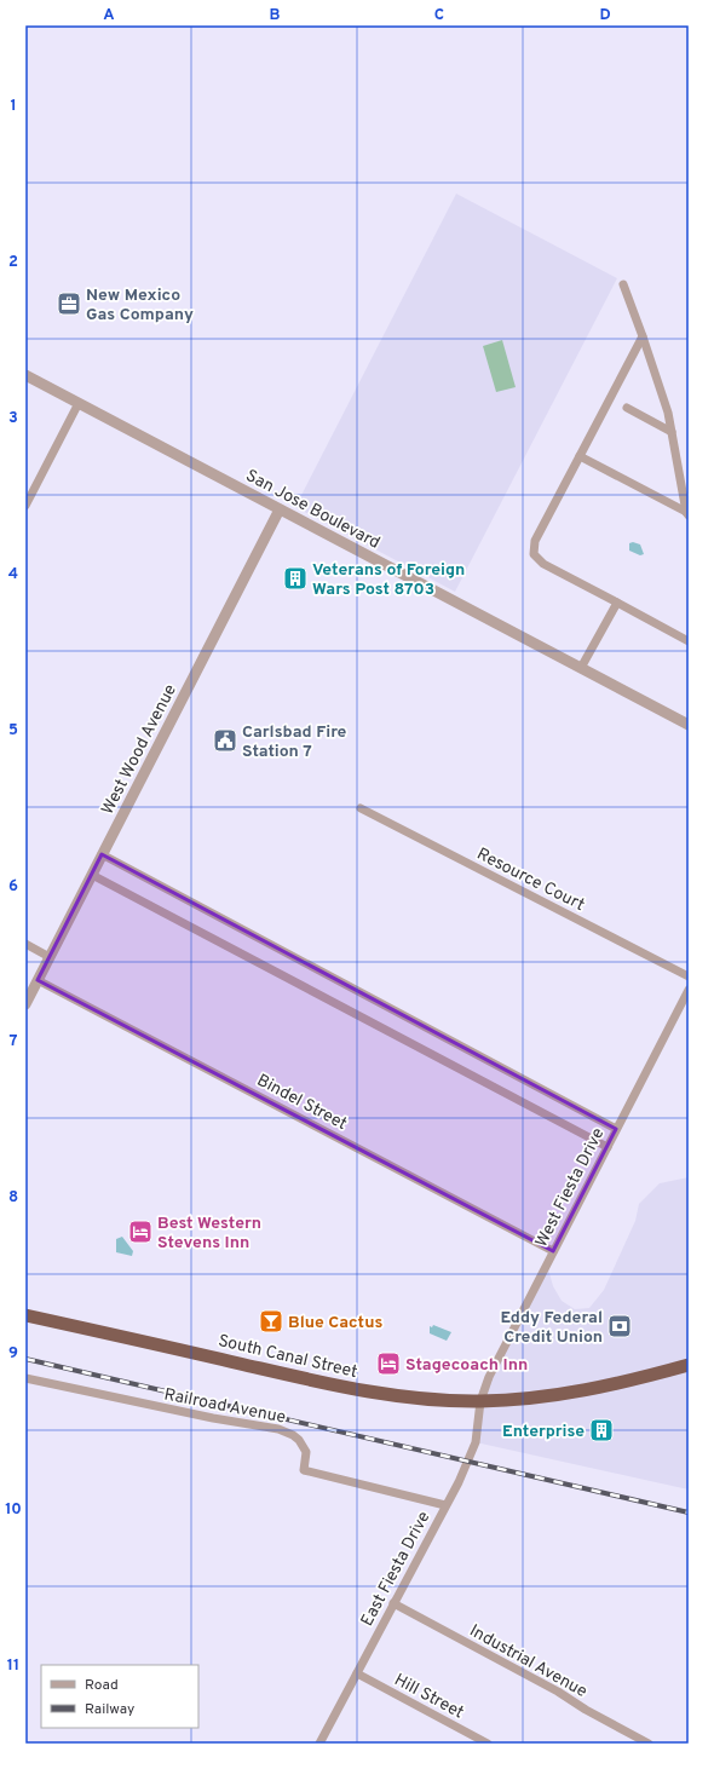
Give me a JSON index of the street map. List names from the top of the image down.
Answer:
{
  "streets": {
    "highway": ["South Canal Street"],
    "street": [
      "San Jose Boulevard",
      "West Wood Avenue",
      "Resource Court",
      "Bindel Street",
      "West Fiesta Drive",
      "Railroad Avenue",
      "East Fiesta Drive",
      "Industrial Avenue",
      "Hill Street"
    ]
  },
  "crossings": [
    ["San Jose Boulevard", "West Wood Avenue"],
    ["West Wood Avenue", "Bindel Street"],
    ["Bindel Street", "West Fiesta Drive"],
    ["West Fiesta Drive", "South Canal Street"],
    ["West Fiesta Drive", "East Fiesta Drive"],
    ["South Canal Street", "East Fiesta Drive"],
    ["Railroad Avenue", "East Fiesta Drive"],
    ["East Fiesta Drive", "Industrial Avenue"],
    ["East Fiesta Drive", "Hill Street"]
  ],
  "places": {
    "office": ["New Mexico Gas Company"],
    "building": ["Veterans of Foreign Wars Post 8703", "Enterprise"],
    "public building": ["Carlsbad Fire Station 7"],
    "hotel": ["Best Western Stevens Inn", "Stagecoach Inn"],
    "bar": ["Blue Cactus"],
    "bank": ["Eddy Federal Credit Union"]
  },
  "legend": ["Road", "Railway"],
  "grid": {
    "columns": [
      "A",
      "B",
      "C",
      "D"
    ],
    "rows": [
      "1",
      "2",
      "3",
      "4",
      "5",
      "6",
      "7",
      "8",
      "9",
      "10",
      "11"
    ]
  }
}
